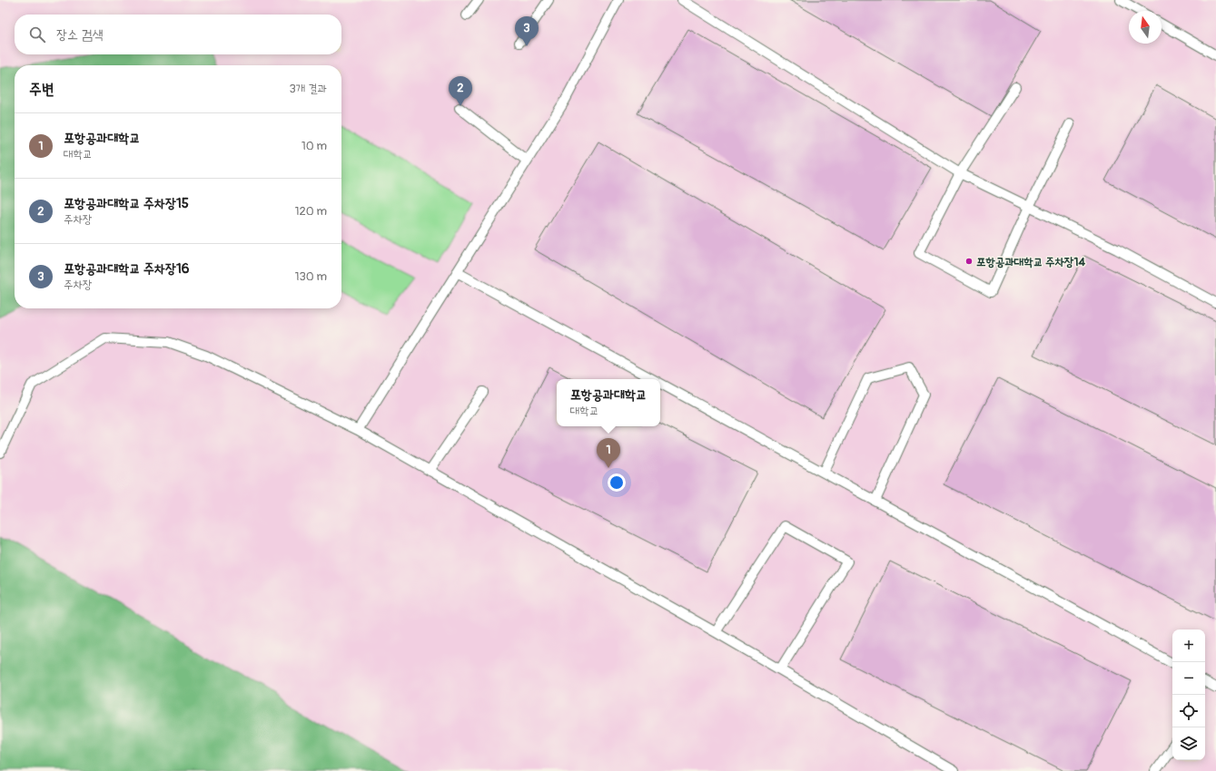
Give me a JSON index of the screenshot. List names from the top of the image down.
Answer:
{
  "places": ["포항공과대학교 주차장14"],
  "north": "top",
  "page": {
    "search": "장소 검색",
    "pins": ["3", "2", "1"],
    "heading": ["주변", "3개 결과"],
    "list": [
      {
        "mark": "1",
        "name": "포항공과대학교",
        "note": "대학교",
        "value": "10 m"
      },
      {
        "mark": "2",
        "name": "포항공과대학교 주차장15",
        "note": "주차장",
        "value": "120 m"
      },
      {
        "mark": "3",
        "name": "포항공과대학교 주차장16",
        "note": "주차장",
        "value": "130 m"
      }
    ],
    "popup": ["포항공과대학교", "대학교"],
    "map_buttons": ["+", "−"]
  }
}
